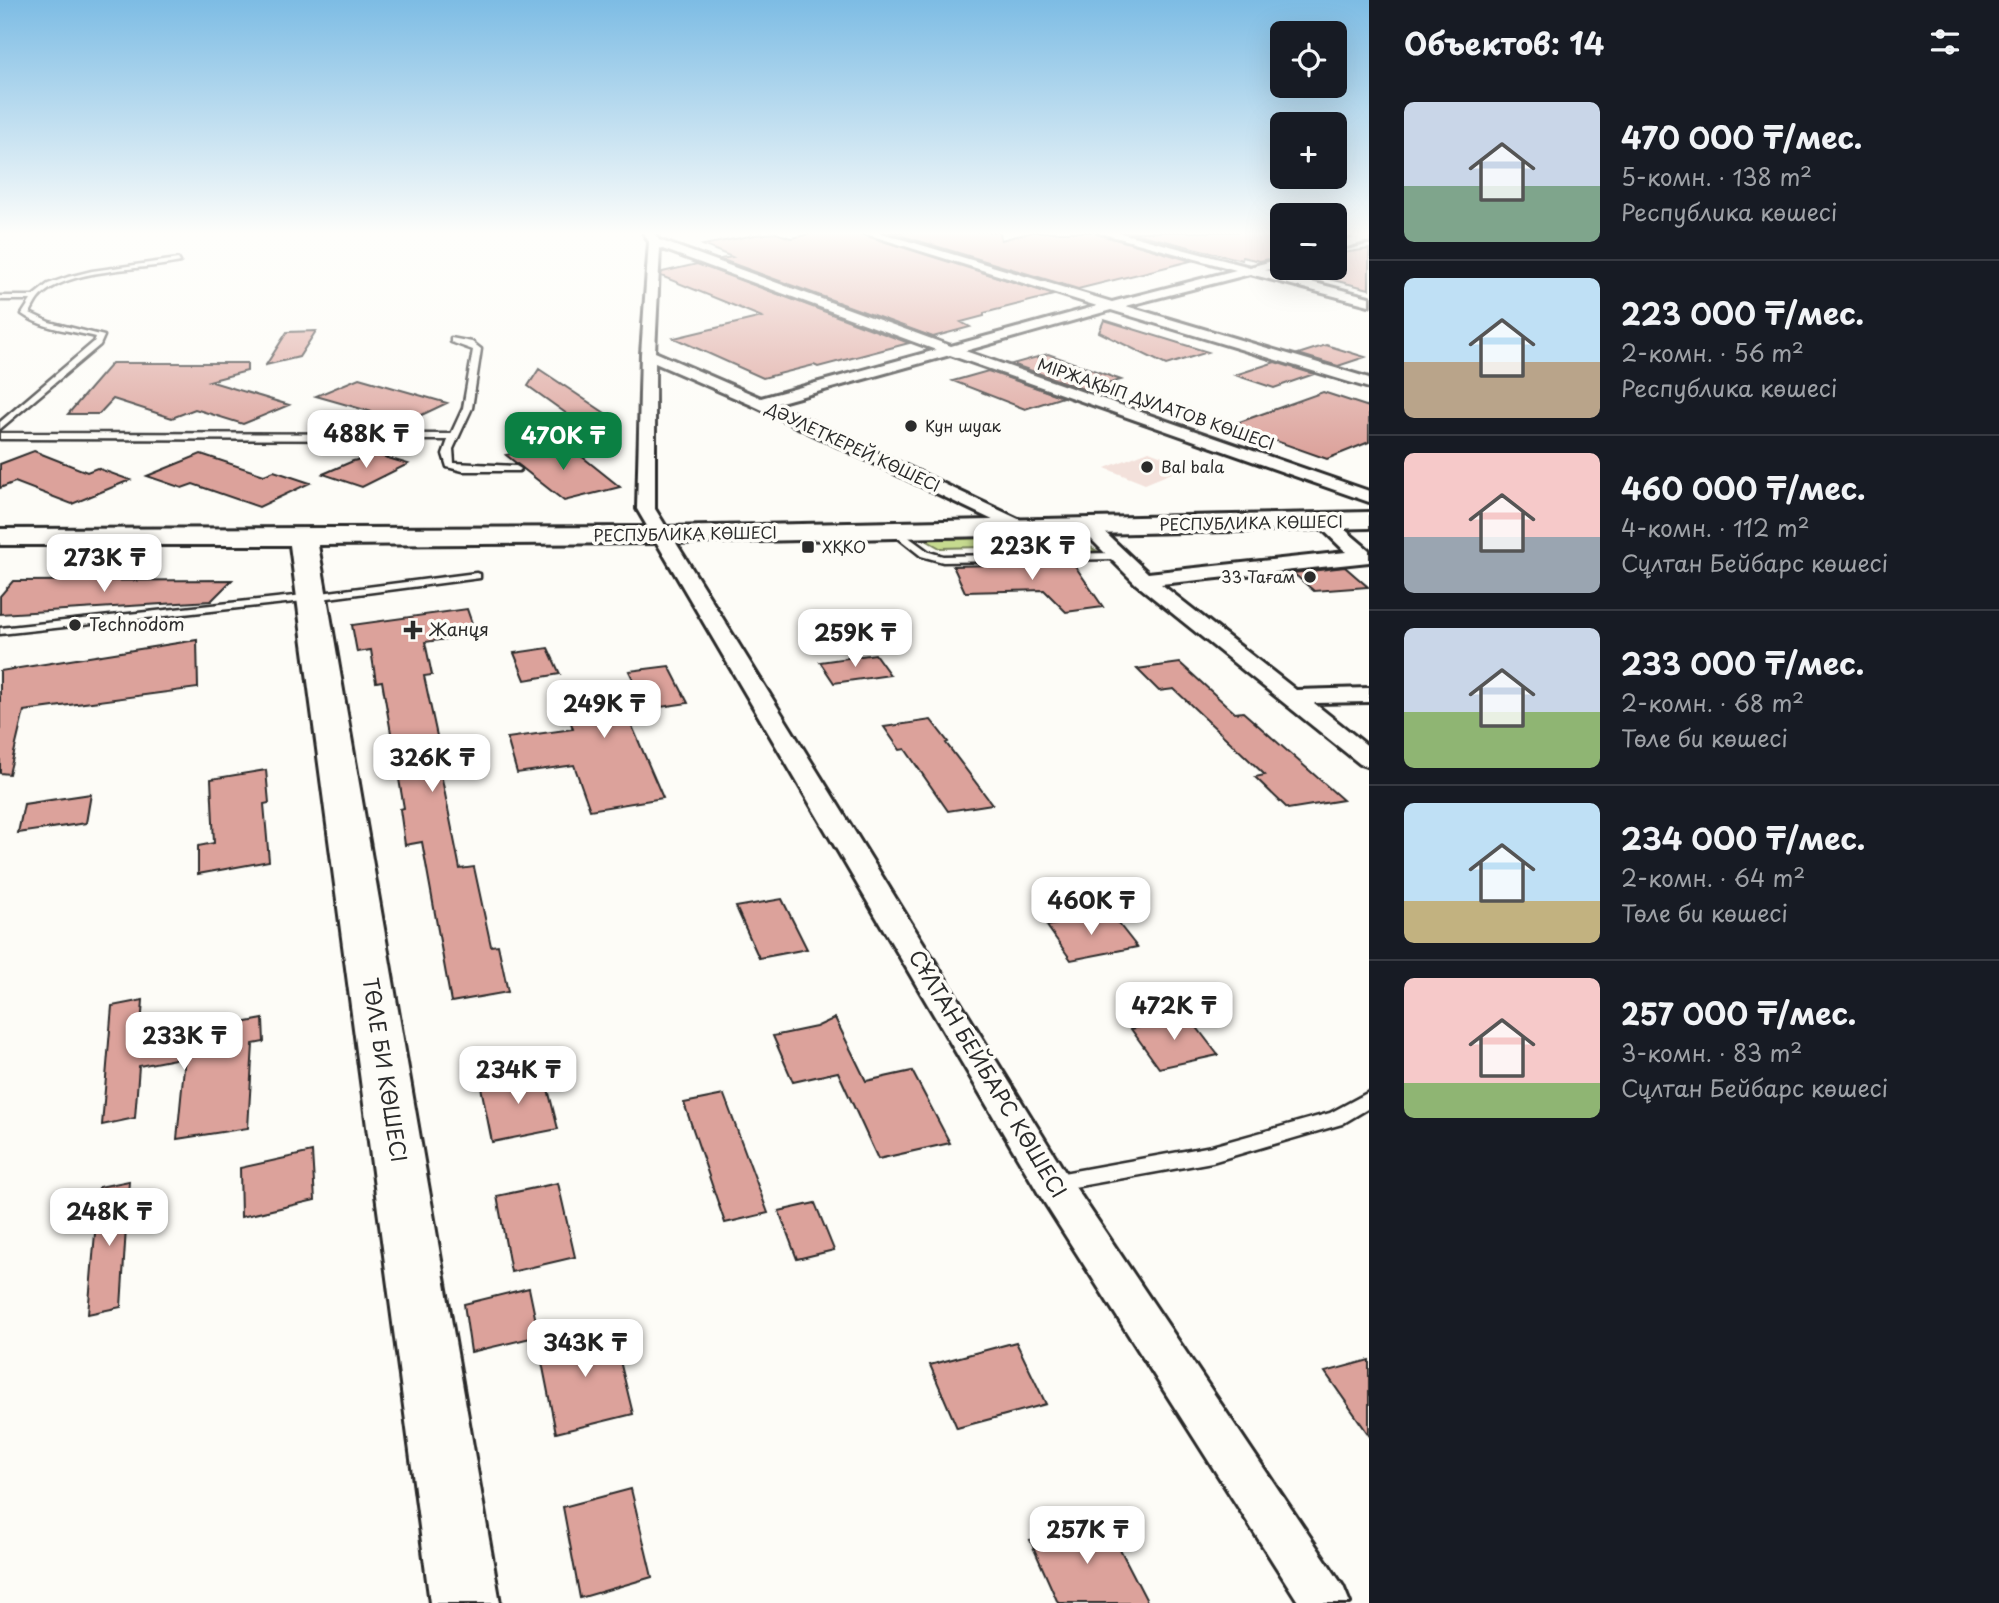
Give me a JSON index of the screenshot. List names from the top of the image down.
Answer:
{
  "streets": {
    "main road": ["РЕСПУБЛИКА КӨШЕСІ", "ТӨЛЕ БИ КӨШЕСІ"],
    "street": ["МІРЖАҚЫП ДУЛАТОВ КӨШЕСІ", "ДӘУЛЕТКЕРЕЙ КӨШЕСІ", "СҰЛТАН БЕЙБАРС КӨШЕСІ"]
  },
  "crossings": [
    ["ДӘУЛЕТКЕРЕЙ КӨШЕСІ", "РЕСПУБЛИКА КӨШЕСІ"],
    ["ДӘУЛЕТКЕРЕЙ КӨШЕСІ", "СҰЛТАН БЕЙБАРС КӨШЕСІ"],
    ["РЕСПУБЛИКА КӨШЕСІ", "ТӨЛЕ БИ КӨШЕСІ"],
    ["РЕСПУБЛИКА КӨШЕСІ", "СҰЛТАН БЕЙБАРС КӨШЕСІ"]
  ],
  "places": {
    "other": [
      "Кун шуак",
      "Bal bala",
      "33 Тағам",
      "Technodom"
    ],
    "transit": ["ХҚКО"],
    "health": ["Жанұя"]
  },
  "page": {
    "heading": "Объектов: 14",
    "map_buttons": ["+", "−"],
    "list": [
      {
        "name": "470 000 ₸/мес.",
        "note": "5-комн. · 138 m² · Республика көшесі"
      },
      {
        "name": "223 000 ₸/мес.",
        "note": "2-комн. · 56 m² · Республика көшесі"
      },
      {
        "name": "460 000 ₸/мес.",
        "note": "4-комн. · 112 m² · Сұлтан Бейбарс көшесі"
      },
      {
        "name": "233 000 ₸/мес.",
        "note": "2-комн. · 68 m² · Төле би көшесі"
      },
      {
        "name": "234 000 ₸/мес.",
        "note": "2-комн. · 64 m² · Төле би көшесі"
      },
      {
        "name": "257 000 ₸/мес.",
        "note": "3-комн. · 83 m² · Сұлтан Бейбарс көшесі"
      }
    ],
    "price": [
      "488K ₸",
      "470K ₸",
      "223K ₸",
      "273K ₸",
      "259K ₸",
      "249K ₸",
      "326K ₸",
      "460K ₸",
      "472K ₸",
      "233K ₸",
      "234K ₸",
      "248K ₸",
      "343K ₸",
      "257K ₸"
    ]
  }
}
